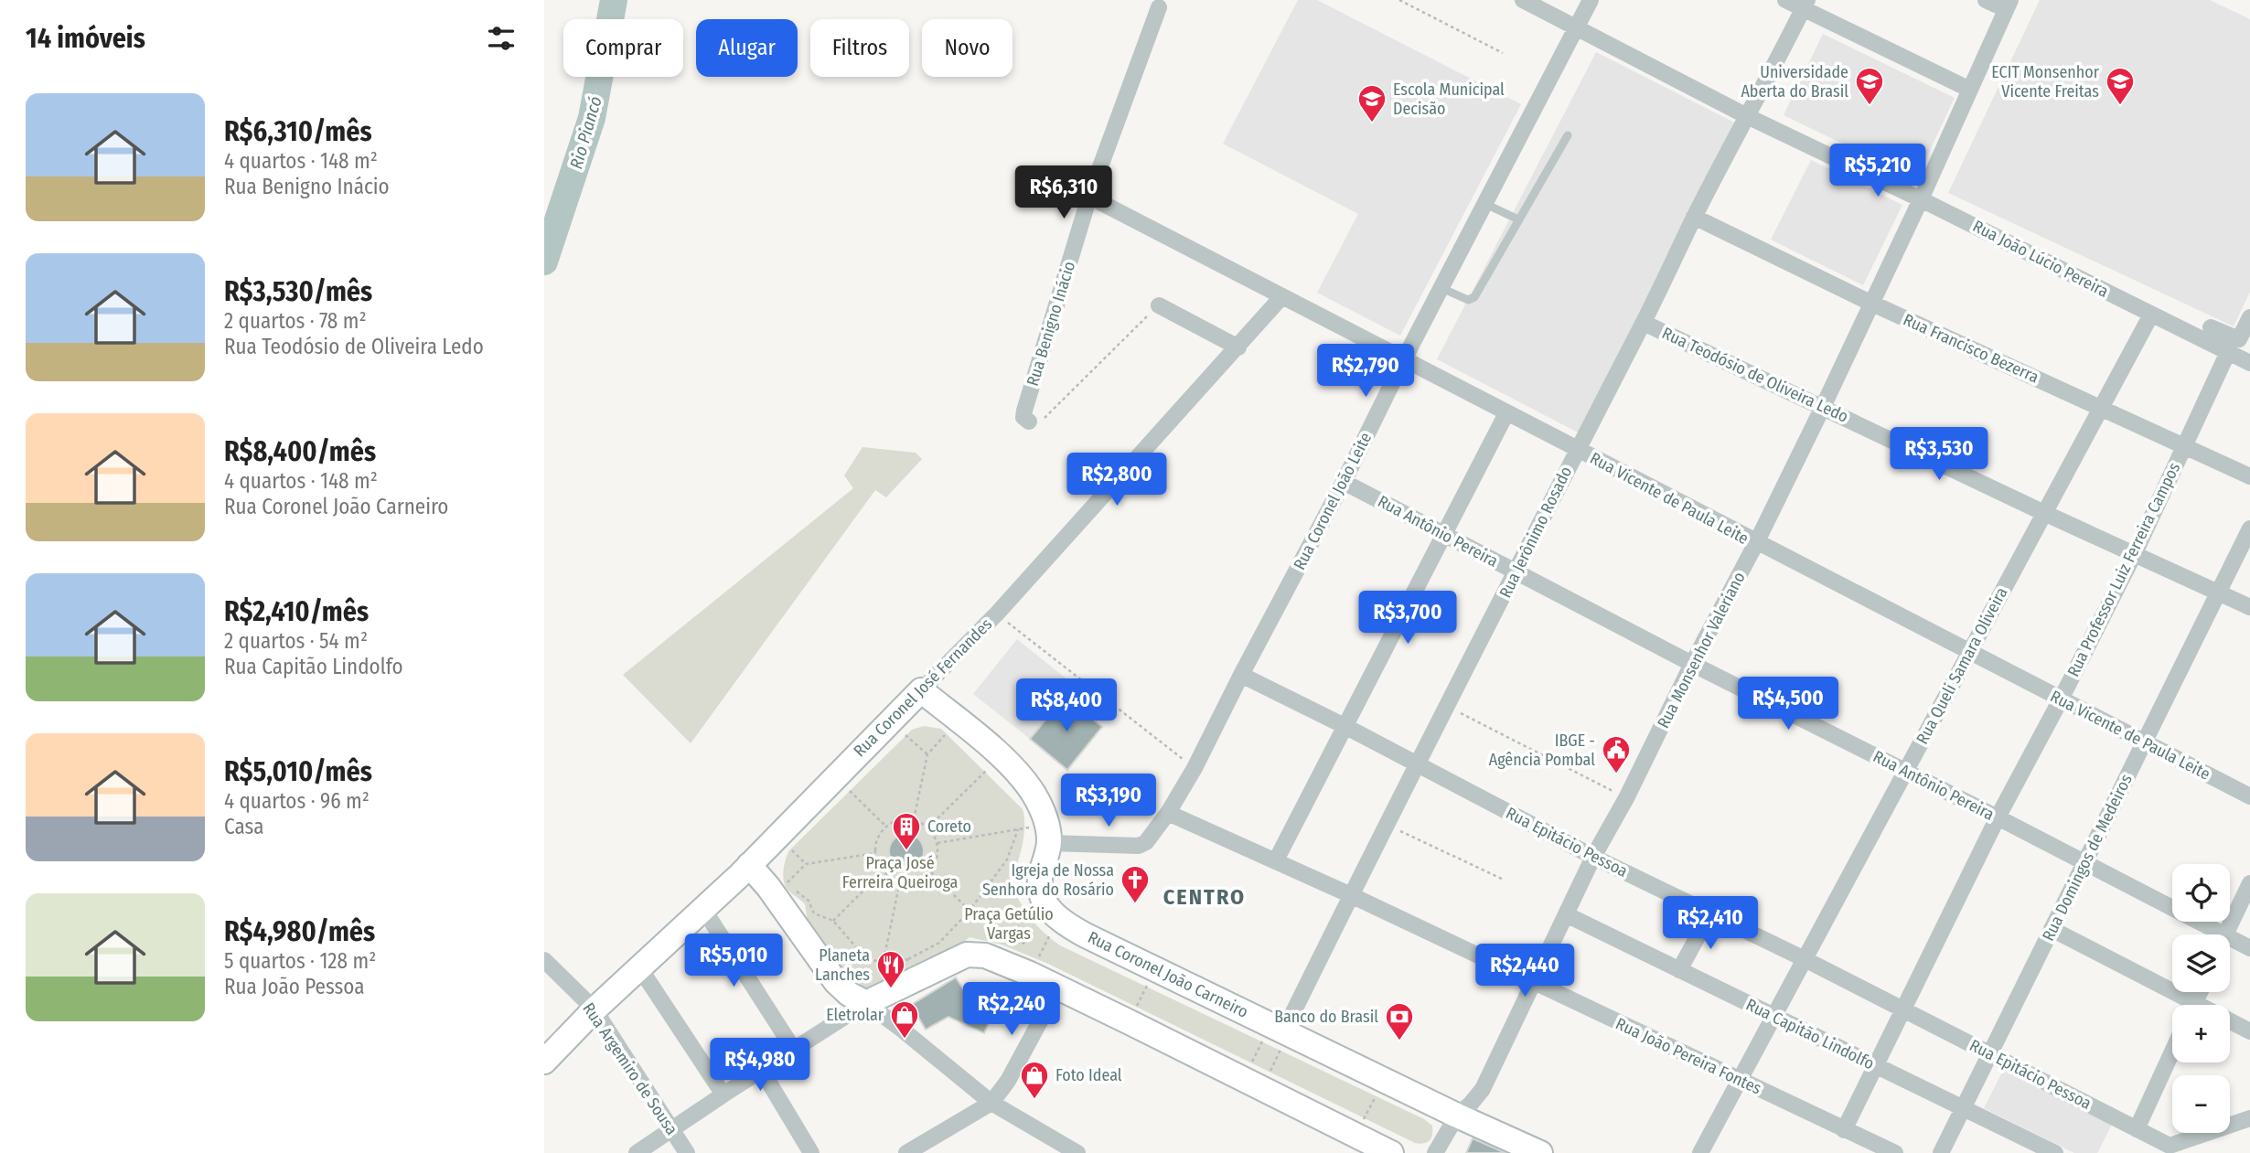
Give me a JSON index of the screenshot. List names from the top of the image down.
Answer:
{
  "streets": {
    "main road": ["Rua Coronel José Fernandes", "Rua Coronel João Carneiro"],
    "street": [
      "Rua João Lúcio Pereira",
      "Rua Benigno Inácio",
      "Rua Francisco Bezerra",
      "Rua Teodósio de Oliveira Ledo",
      "Rua Vicente de Paula Leite",
      "Rua Coronel João Leite",
      "Rua Antônio Pereira",
      "Rua Jerônimo Rosado",
      "Rua Professor Luiz Ferreira Campos",
      "Rua Monsenhor Valeriano",
      "Rua Queli Samara Oliveira",
      "Rua Epitácio Pessoa",
      "Rua Domingos de Medeiros",
      "Rua Capitão Lindolfo",
      "Rua João Pereira Fontes",
      "Rua Argemiro de Sousa"
    ]
  },
  "crossings": [
    ["Rua João Lúcio Pereira", "Rua Coronel João Leite"],
    ["Rua João Lúcio Pereira", "Rua Jerônimo Rosado"],
    ["Rua João Lúcio Pereira", "Rua Professor Luiz Ferreira Campos"],
    ["Rua João Lúcio Pereira", "Rua Monsenhor Valeriano"],
    ["Rua João Lúcio Pereira", "Rua Queli Samara Oliveira"],
    ["Rua Benigno Inácio", "Rua Vicente de Paula Leite"],
    ["Rua Francisco Bezerra", "Rua Jerônimo Rosado"],
    ["Rua Francisco Bezerra", "Rua Professor Luiz Ferreira Campos"],
    ["Rua Francisco Bezerra", "Rua Monsenhor Valeriano"],
    ["Rua Francisco Bezerra", "Rua Queli Samara Oliveira"],
    ["Rua Teodósio de Oliveira Ledo", "Rua Jerônimo Rosado"],
    ["Rua Teodósio de Oliveira Ledo", "Rua Professor Luiz Ferreira Campos"],
    ["Rua Teodósio de Oliveira Ledo", "Rua Monsenhor Valeriano"],
    ["Rua Teodósio de Oliveira Ledo", "Rua Queli Samara Oliveira"],
    ["Rua Teodósio de Oliveira Ledo", "Rua Domingos de Medeiros"],
    ["Rua Vicente de Paula Leite", "Rua Coronel João Leite"],
    ["Rua Vicente de Paula Leite", "Rua Jerônimo Rosado"],
    ["Rua Vicente de Paula Leite", "Rua Professor Luiz Ferreira Campos"],
    ["Rua Vicente de Paula Leite", "Rua Monsenhor Valeriano"],
    ["Rua Vicente de Paula Leite", "Rua Queli Samara Oliveira"],
    ["Rua Vicente de Paula Leite", "Rua Coronel José Fernandes"],
    ["Rua Vicente de Paula Leite", "Rua Domingos de Medeiros"],
    ["Rua Coronel João Leite", "Rua Antônio Pereira"],
    ["Rua Coronel João Leite", "Rua Epitácio Pessoa"],
    ["Rua Coronel João Leite", "Rua Coronel João Carneiro"],
    ["Rua Coronel João Leite", "Rua João Pereira Fontes"],
    ["Rua Antônio Pereira", "Rua Jerônimo Rosado"],
    ["Rua Antônio Pereira", "Rua Professor Luiz Ferreira Campos"],
    ["Rua Antônio Pereira", "Rua Monsenhor Valeriano"],
    ["Rua Antônio Pereira", "Rua Queli Samara Oliveira"],
    ["Rua Antônio Pereira", "Rua Domingos de Medeiros"],
    ["Rua Jerônimo Rosado", "Rua Epitácio Pessoa"],
    ["Rua Jerônimo Rosado", "Rua Coronel João Carneiro"],
    ["Rua Jerônimo Rosado", "Rua João Pereira Fontes"],
    ["Rua Professor Luiz Ferreira Campos", "Rua Epitácio Pessoa"],
    ["Rua Professor Luiz Ferreira Campos", "Rua Capitão Lindolfo"],
    ["Rua Professor Luiz Ferreira Campos", "Rua João Pereira Fontes"],
    ["Rua Monsenhor Valeriano", "Rua Epitácio Pessoa"],
    ["Rua Monsenhor Valeriano", "Rua Coronel João Carneiro"],
    ["Rua Monsenhor Valeriano", "Rua Capitão Lindolfo"],
    ["Rua Monsenhor Valeriano", "Rua João Pereira Fontes"],
    ["Rua Queli Samara Oliveira", "Rua Epitácio Pessoa"],
    ["Rua Queli Samara Oliveira", "Rua Capitão Lindolfo"],
    ["Rua Queli Samara Oliveira", "Rua João Pereira Fontes"],
    ["Rua Coronel José Fernandes", "Rua Argemiro de Sousa"],
    ["Rua Epitácio Pessoa", "Rua Domingos de Medeiros"],
    ["Rua Domingos de Medeiros", "Rua Capitão Lindolfo"]
  ],
  "districts": ["CENTRO"],
  "water": ["Rio Piancó"],
  "parks": ["Praça José Ferreira Queiroga", "Praça Getúlio Vargas"],
  "places": {
    "school or university": ["Universidade Aberta do Brasil", "ECIT Monsenhor Vicente Freitas", "Escola Municipal Decisão"],
    "public building": ["IBGE - Agência Pombal"],
    "building": ["Coreto"],
    "church": ["Igreja de Nossa Senhora do Rosário"],
    "restaurant": ["Planeta Lanches"],
    "shop": ["Eletrolar", "Foto Ideal"],
    "bank": ["Banco do Brasil"]
  },
  "page": {
    "heading": "14 imóveis",
    "chip": [
      "Comprar",
      "Alugar",
      "Filtros",
      "Novo"
    ],
    "list": [
      {
        "name": "R$6,310/mês",
        "note": "4 quartos · 148 m² · Rua Benigno Inácio"
      },
      {
        "name": "R$3,530/mês",
        "note": "2 quartos · 78 m² · Rua Teodósio de Oliveira Ledo"
      },
      {
        "name": "R$8,400/mês",
        "note": "4 quartos · 148 m² · Rua Coronel João Carneiro"
      },
      {
        "name": "R$2,410/mês",
        "note": "2 quartos · 54 m² · Rua Capitão Lindolfo"
      },
      {
        "name": "R$5,010/mês",
        "note": "4 quartos · 96 m² · Casa"
      },
      {
        "name": "R$4,980/mês",
        "note": "5 quartos · 128 m² · Rua João Pessoa"
      }
    ],
    "price": [
      "R$5,210",
      "R$6,310",
      "R$2,790",
      "R$3,530",
      "R$2,800",
      "R$3,700",
      "R$4,500",
      "R$8,400",
      "R$3,190",
      "R$2,410",
      "R$5,010",
      "R$2,440",
      "R$2,240",
      "R$4,980"
    ],
    "map_buttons": ["+", "−"]
  }
}
